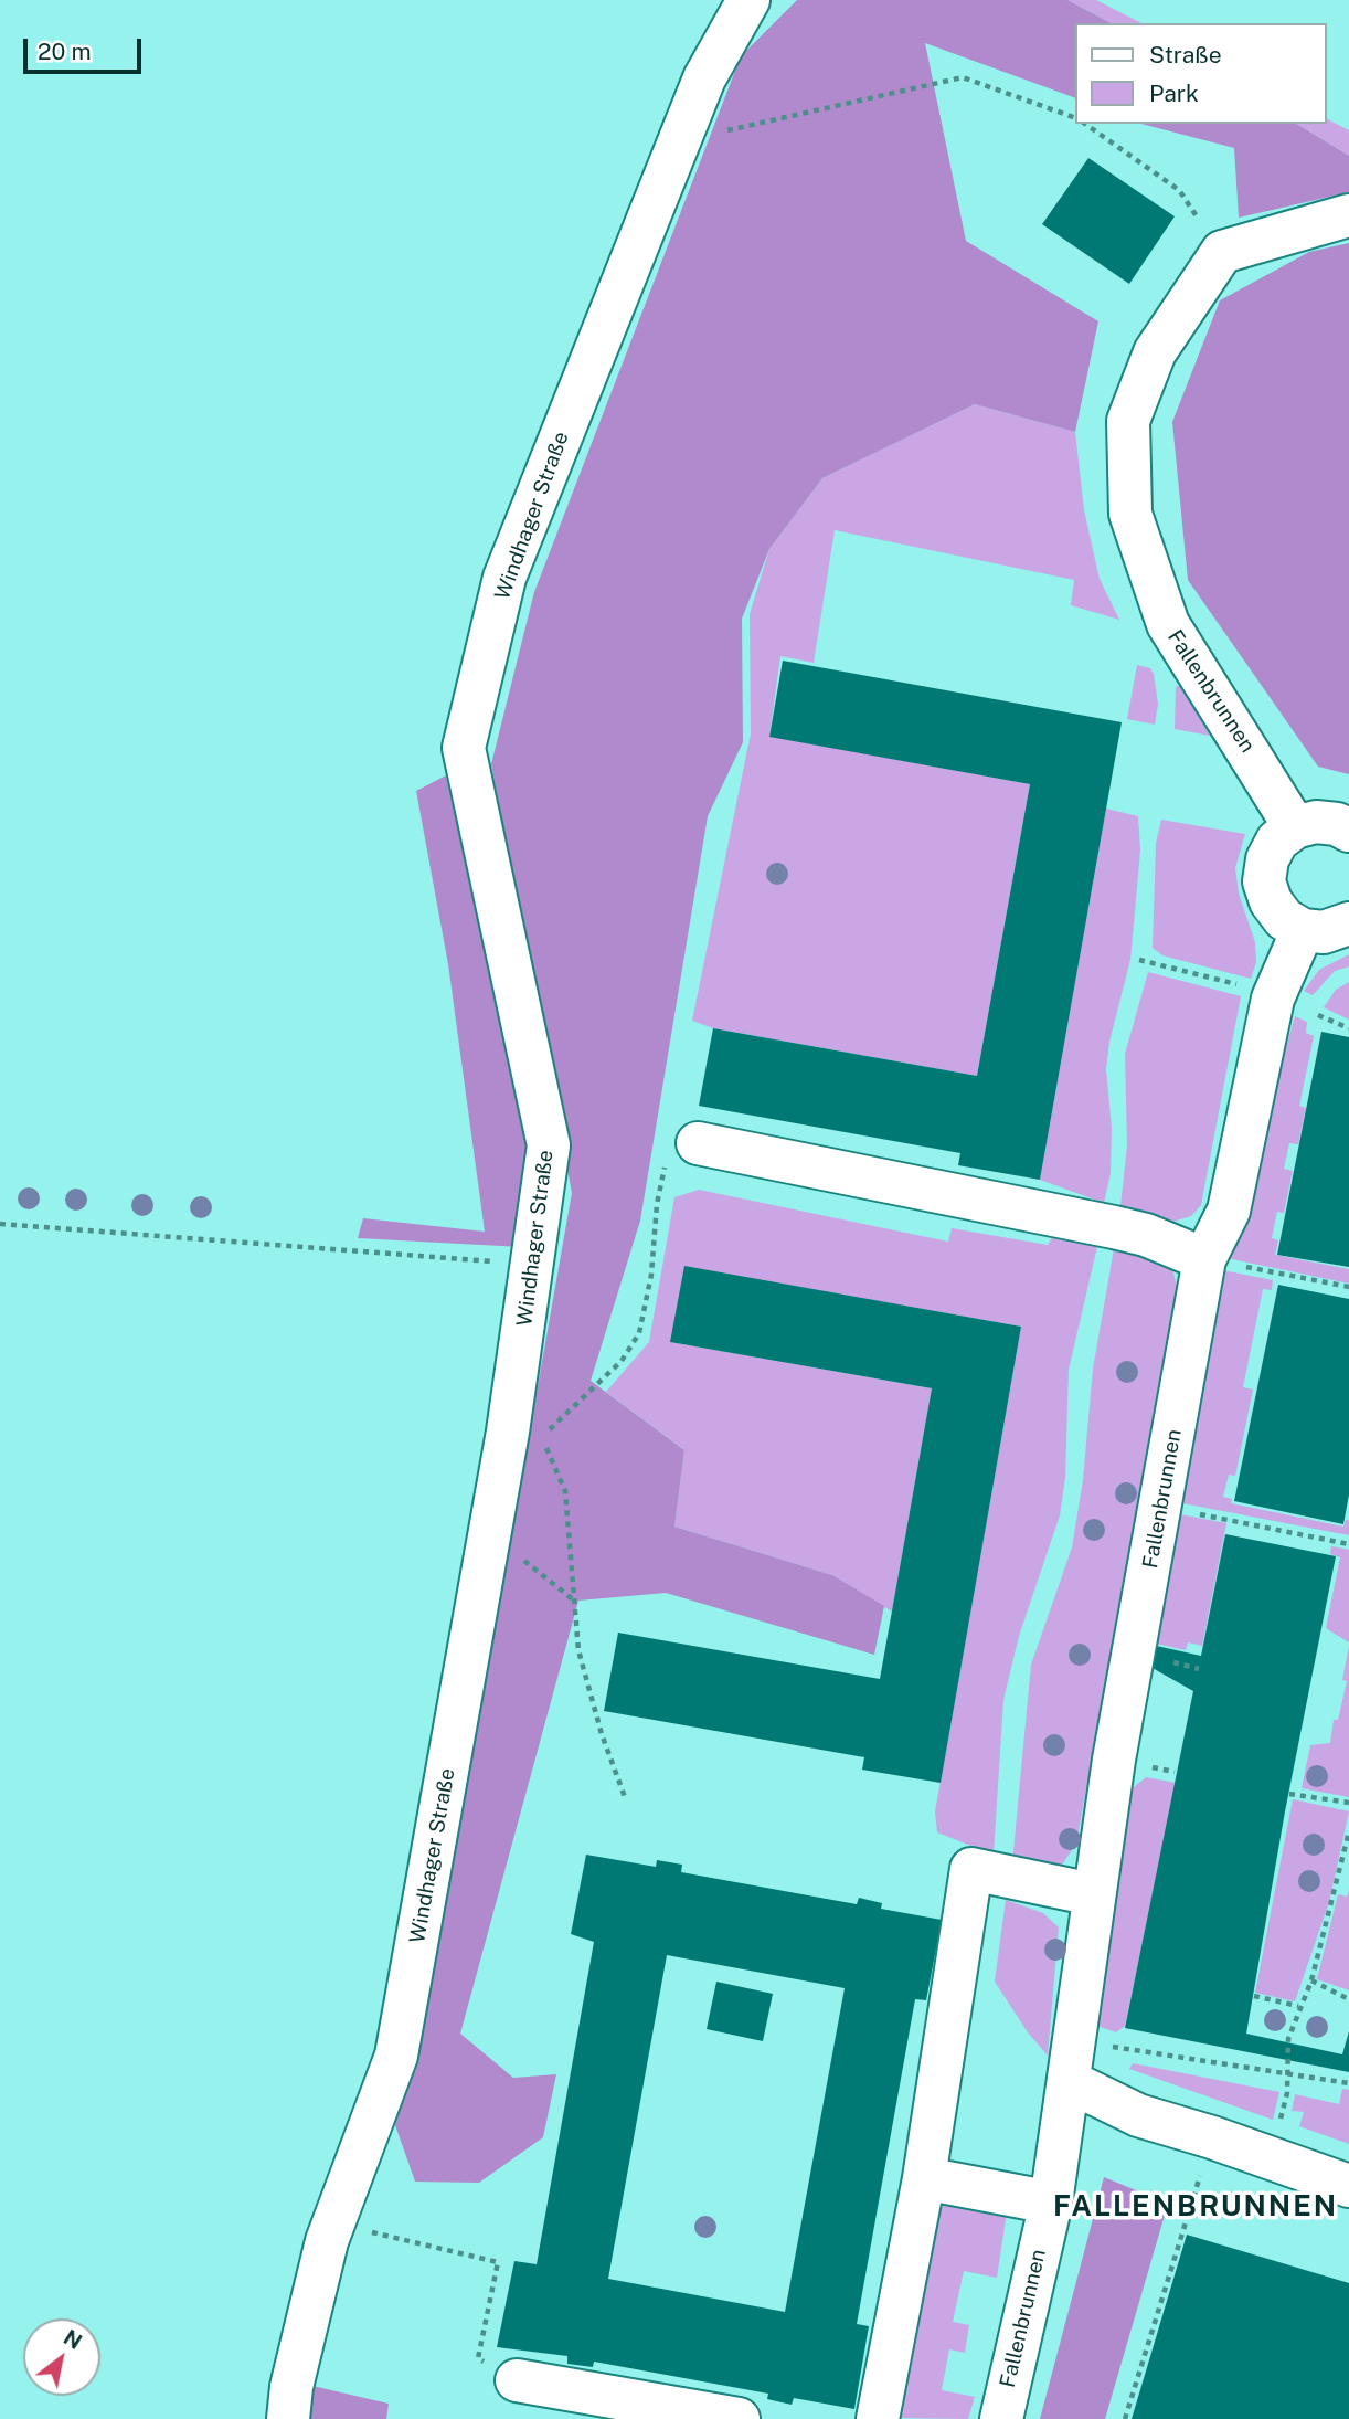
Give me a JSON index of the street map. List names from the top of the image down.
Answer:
{
  "streets": {
    "street": ["Windhager Straße", "Fallenbrunnen"]
  },
  "districts": ["FALLENBRUNNEN"],
  "legend": ["Straße", "Park"],
  "scale_bar": "20 m",
  "north": "top right"
}
